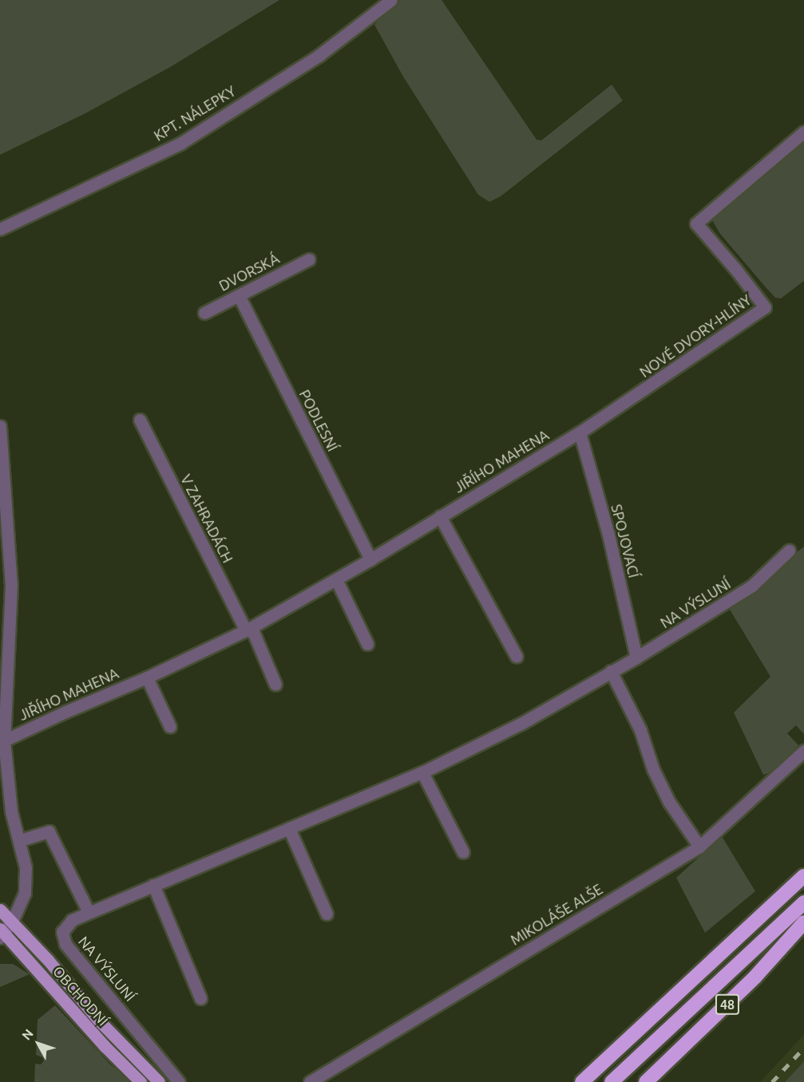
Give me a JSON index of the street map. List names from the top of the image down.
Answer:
{
  "streets": {
    "highway": ["48"],
    "main road": ["OBCHODNÍ"],
    "street": [
      "KPT. NÁLEPKY",
      "DVORSKÁ",
      "NOVÉ DVORY-HLÍNY",
      "PODLESNÍ",
      "JIŘÍHO MAHENA",
      "V ZAHRADÁCH",
      "SPOJOVACÍ",
      "NA VÝSLUNÍ",
      "MIKOLÁŠE ALŠE"
    ]
  },
  "crossings": [
    ["DVORSKÁ", "PODLESNÍ"],
    ["NOVÉ DVORY-HLÍNY", "JIŘÍHO MAHENA"],
    ["NOVÉ DVORY-HLÍNY", "SPOJOVACÍ"],
    ["PODLESNÍ", "JIŘÍHO MAHENA"],
    ["JIŘÍHO MAHENA", "V ZAHRADÁCH"],
    ["JIŘÍHO MAHENA", "SPOJOVACÍ"],
    ["SPOJOVACÍ", "NA VÝSLUNÍ"]
  ],
  "north": "top left"
}
